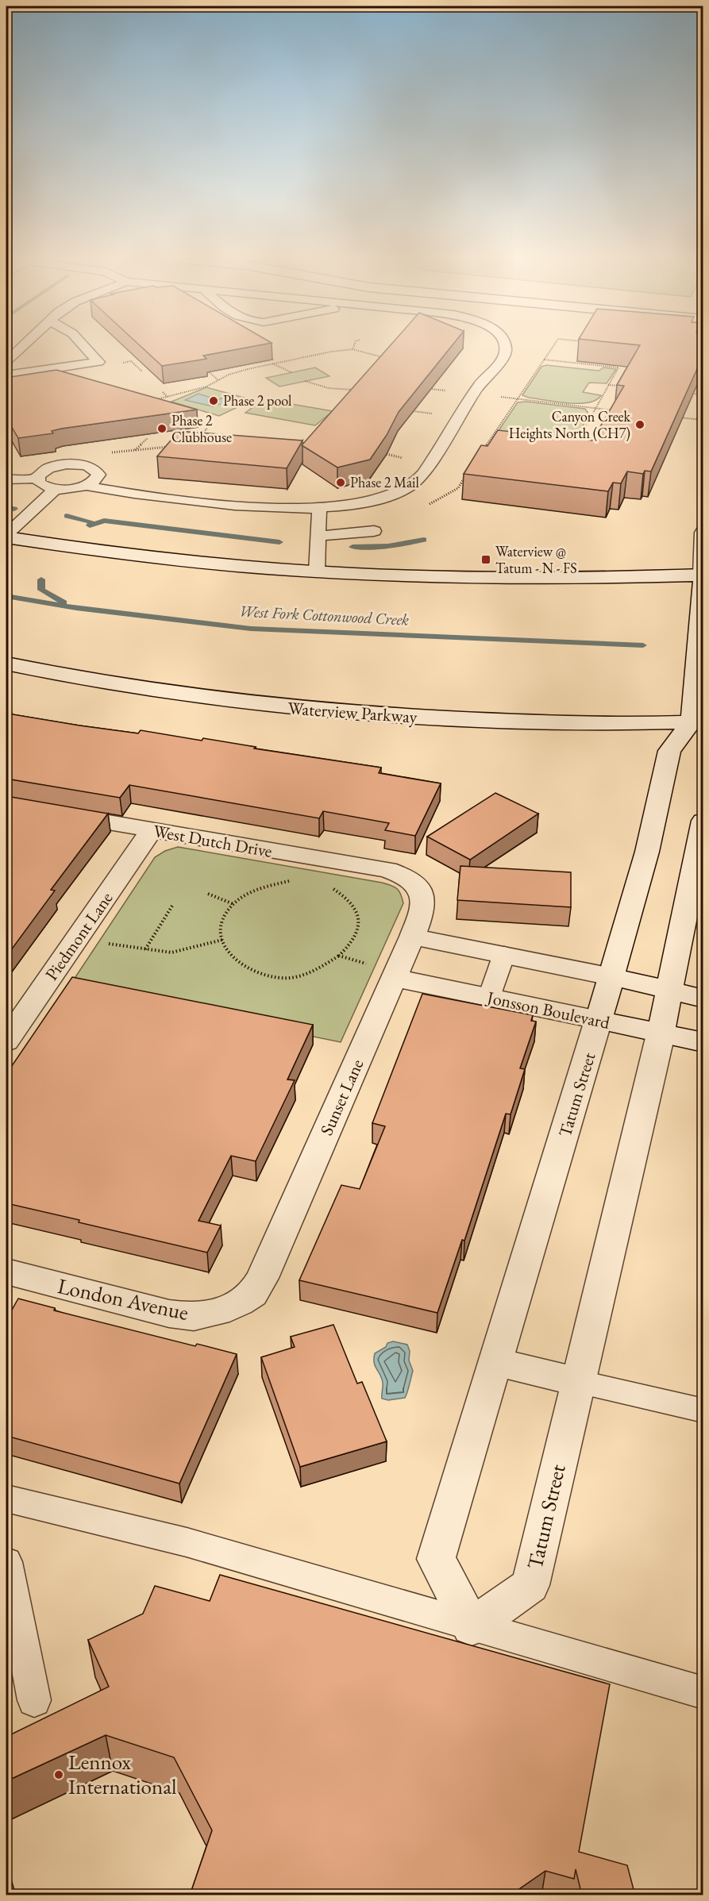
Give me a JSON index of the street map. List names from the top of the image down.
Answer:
{
  "streets": {
    "street": [
      "Waterview Parkway",
      "West Dutch Drive",
      "Piedmont Lane",
      "Jonsson Boulevard",
      "Tatum Street",
      "Sunset Lane",
      "London Avenue"
    ]
  },
  "crossings": [
    ["Waterview Parkway", "Tatum Street"],
    ["West Dutch Drive", "Piedmont Lane"],
    ["West Dutch Drive", "Sunset Lane"],
    ["Jonsson Boulevard", "Tatum Street"],
    ["Jonsson Boulevard", "Sunset Lane"],
    ["Sunset Lane", "London Avenue"]
  ],
  "water": ["West Fork Cottonwood Creek"],
  "places": {
    "other": [
      "Phase 2 pool",
      "Canyon Creek Heights North (CH7)",
      "Phase 2 Clubhouse",
      "Phase 2 Mail",
      "Lennox International"
    ],
    "transit": ["Waterview @ Tatum - N - FS"]
  }
}
